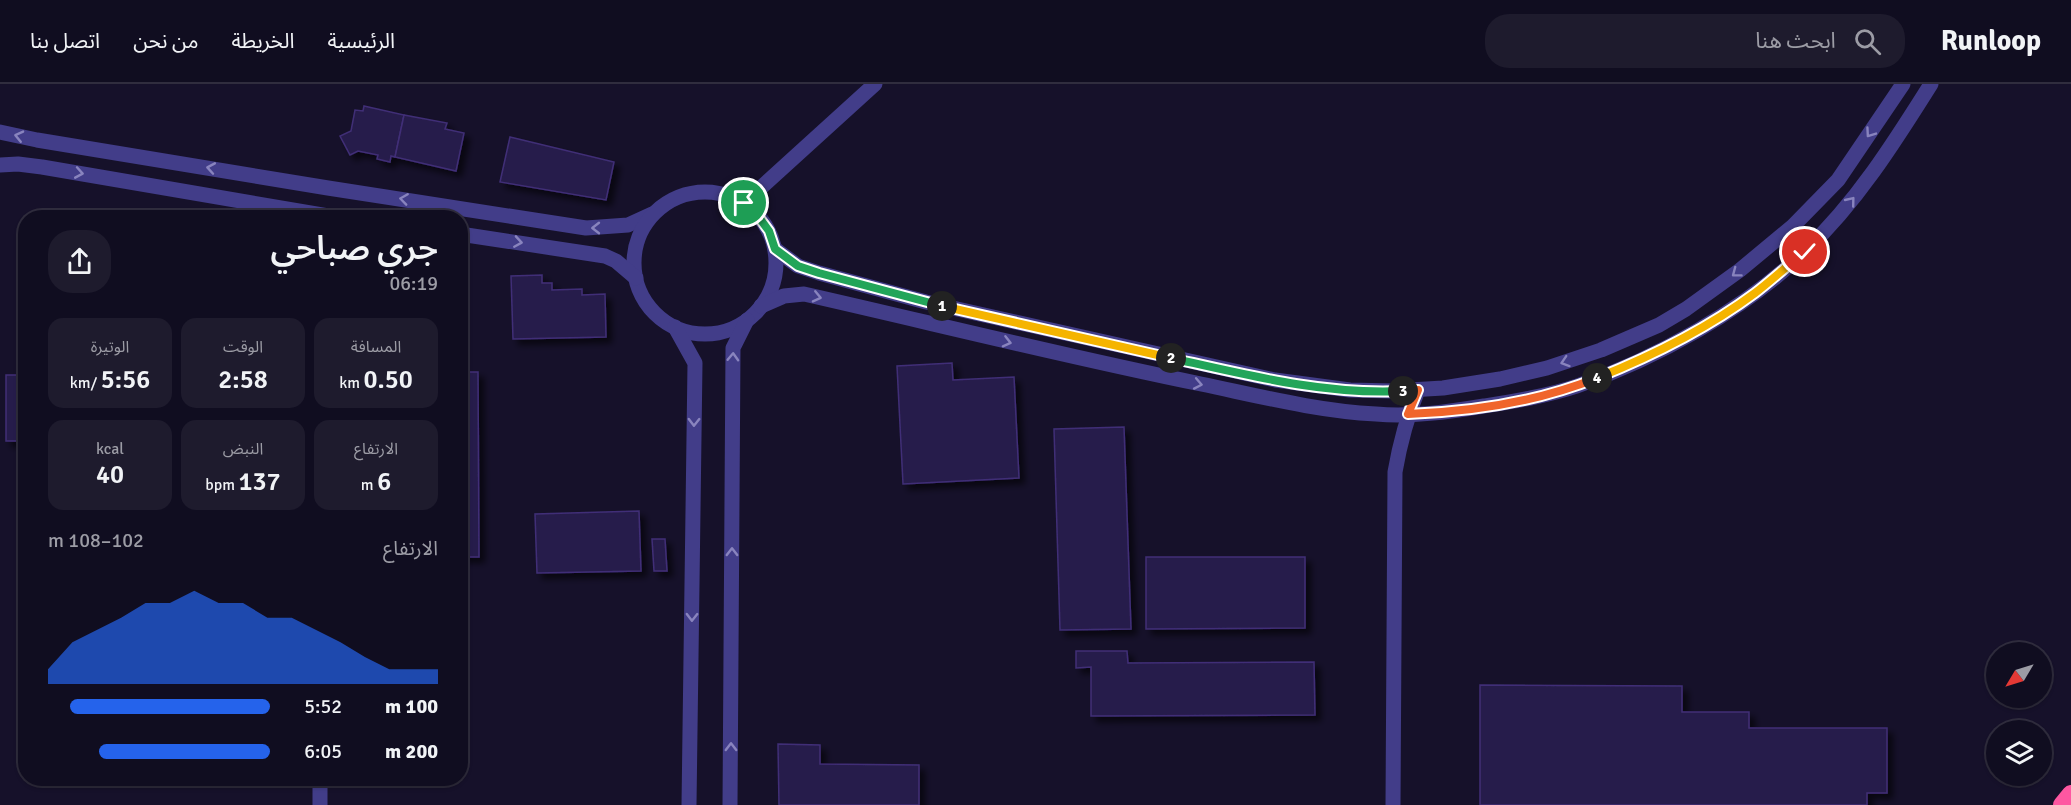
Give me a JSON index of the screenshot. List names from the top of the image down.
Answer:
{
  "north": "bottom left",
  "page": {
    "header": "Runloop",
    "search": "ابحث هنا",
    "nav": [
      "الرئيسية",
      "الخريطة",
      "من نحن",
      "اتصل بنا"
    ],
    "heading": ["جري صباحي", "06:19"],
    "pins": [
      "1",
      "2",
      "4",
      "3"
    ],
    "stats": [
      ["المسافة", "0.50 km"],
      ["الوقت", "2:58"],
      ["الوتيرة", "5:56 /km"],
      ["الارتفاع", "6 m"],
      ["النبض", "137 bpm"],
      ["kcal", "40"]
    ],
    "chart": ["الارتفاع", "102–108 m"],
    "list": [
      {
        "name": "100 m",
        "note": "5:52"
      },
      {
        "name": "200 m",
        "note": "6:05"
      }
    ]
  }
}
